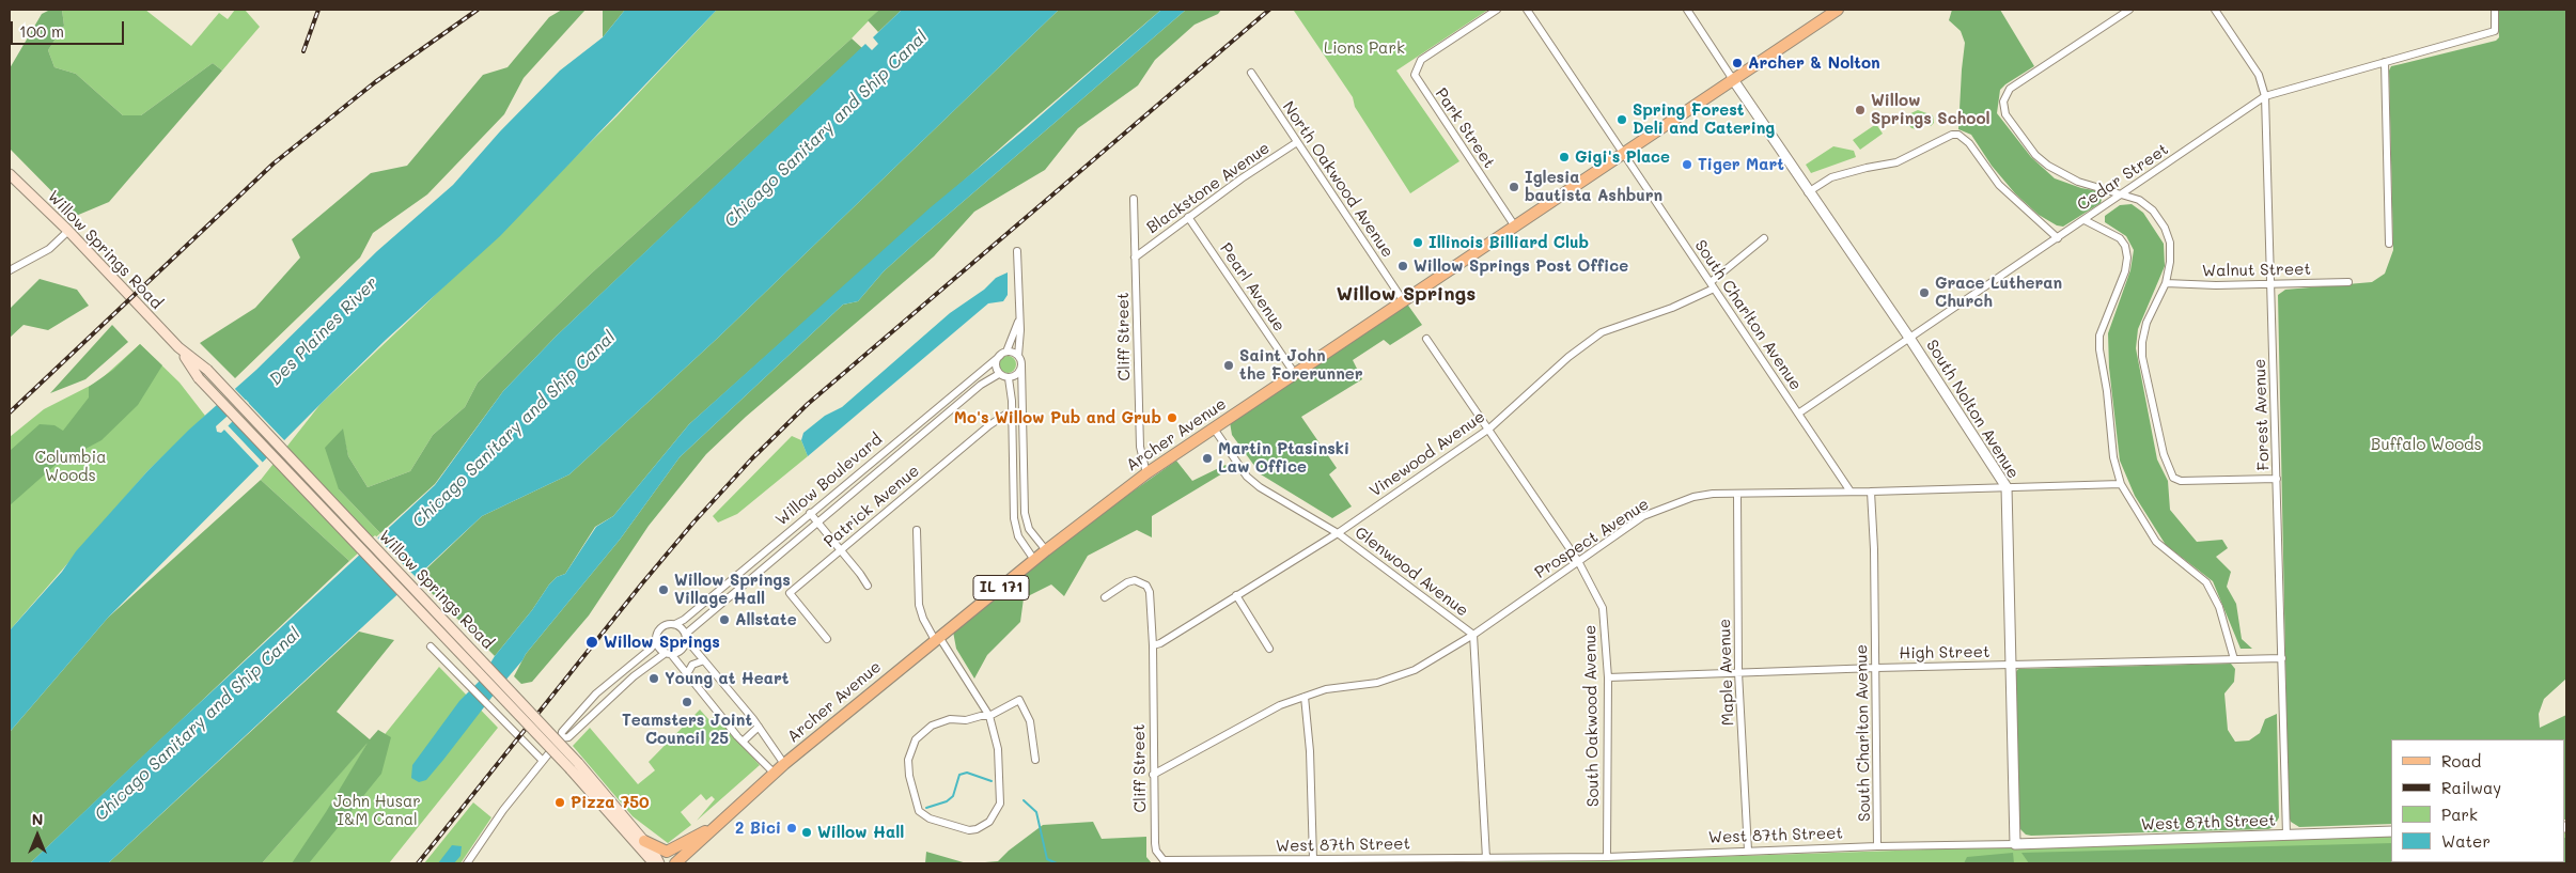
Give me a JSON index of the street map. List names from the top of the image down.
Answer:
{
  "streets": {
    "main road": ["Willow Springs Road", "Archer Avenue", "IL 171"],
    "street": [
      "Park Street",
      "Cedar Street",
      "North Oakwood Avenue",
      "Blackstone Avenue",
      "Walnut Street",
      "Pearl Avenue",
      "South Charlton Avenue",
      "Cliff Street",
      "South Nolton Avenue",
      "Forest Avenue",
      "Vinewood Avenue",
      "Willow Boulevard",
      "Patrick Avenue",
      "Prospect Avenue",
      "Glenwood Avenue",
      "High Street",
      "Maple Avenue",
      "South Oakwood Avenue",
      "West 87th Street"
    ]
  },
  "crossings": [
    ["Park Street", "Archer Avenue"],
    ["Cedar Street", "South Charlton Avenue"],
    ["Cedar Street", "South Nolton Avenue"],
    ["Cedar Street", "Forest Avenue"],
    ["North Oakwood Avenue", "Blackstone Avenue"],
    ["North Oakwood Avenue", "Archer Avenue"],
    ["Blackstone Avenue", "Pearl Avenue"],
    ["Blackstone Avenue", "Cliff Street"],
    ["Walnut Street", "Forest Avenue"],
    ["Pearl Avenue", "Archer Avenue"],
    ["South Charlton Avenue", "Archer Avenue"],
    ["South Charlton Avenue", "Vinewood Avenue"],
    ["South Charlton Avenue", "Prospect Avenue"],
    ["South Charlton Avenue", "High Street"],
    ["South Charlton Avenue", "West 87th Street"],
    ["Cliff Street", "Archer Avenue"],
    ["Cliff Street", "Vinewood Avenue"],
    ["Cliff Street", "Prospect Avenue"],
    ["Cliff Street", "West 87th Street"],
    ["South Nolton Avenue", "Archer Avenue"],
    ["South Nolton Avenue", "Prospect Avenue"],
    ["South Nolton Avenue", "High Street"],
    ["South Nolton Avenue", "West 87th Street"],
    ["Forest Avenue", "High Street"],
    ["Forest Avenue", "West 87th Street"],
    ["Archer Avenue", "Glenwood Avenue"],
    ["Vinewood Avenue", "Glenwood Avenue"],
    ["Vinewood Avenue", "South Oakwood Avenue"],
    ["Prospect Avenue", "Glenwood Avenue"],
    ["Prospect Avenue", "Maple Avenue"],
    ["Prospect Avenue", "South Oakwood Avenue"],
    ["Glenwood Avenue", "West 87th Street"],
    ["High Street", "Maple Avenue"],
    ["High Street", "South Oakwood Avenue"],
    ["Maple Avenue", "West 87th Street"],
    ["South Oakwood Avenue", "West 87th Street"]
  ],
  "districts": ["Willow Springs"],
  "water": ["Chicago Sanitary and Ship Canal", "Des Plaines River"],
  "parks": [
    "Lions Park",
    "Buffalo Woods",
    "Columbia Woods",
    "John Husar I&M Canal"
  ],
  "places": [
    "Archer & Nolton",
    "Willow Springs School",
    "Spring Forest Deli and Catering",
    "Gigi's Place",
    "Tiger Mart",
    "Iglesia bautista Ashburn",
    "Illinois Billiard Club",
    "Willow Springs Post Office",
    "Grace Lutheran Church",
    "Saint John the Forerunner",
    "Mo's Willow Pub and Grub",
    "Martin Ptasinski Law Office",
    "Willow Springs Village Hall",
    "Allstate",
    "Willow Springs",
    "Young at Heart",
    "Teamsters Joint Council 25",
    "Pizza 750",
    "2 Bici",
    "Willow Hall"
  ],
  "legend": [
    "Road",
    "Railway",
    "Park",
    "Water"
  ],
  "scale_bar": "100 m",
  "north": "top"
}
